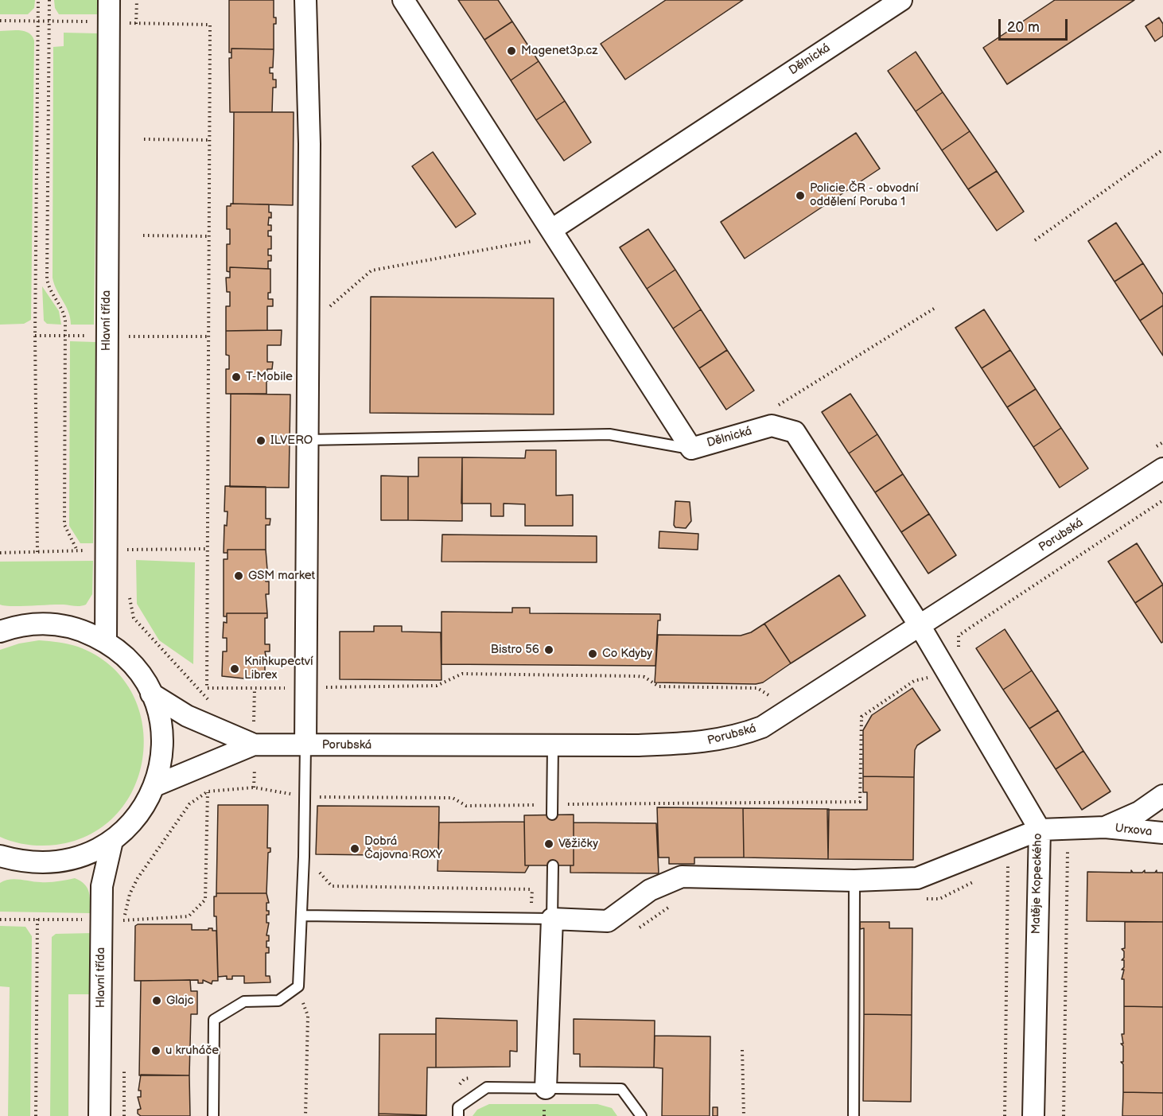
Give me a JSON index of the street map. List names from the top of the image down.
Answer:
{
  "streets": {
    "street": [
      "Dělnická",
      "Hlavní třída",
      "Porubská",
      "Urxova",
      "Matěje Kopeckého"
    ]
  },
  "crossings": [
    ["Dělnická", "Porubská"],
    ["Dělnická", "Matěje Kopeckého"],
    ["Porubská", "Matěje Kopeckého"],
    ["Urxova", "Matěje Kopeckého"]
  ],
  "places": [
    "Magenet3p.cz",
    "Policie ČR - obvodní oddělení Poruba 1",
    "T-Mobile",
    "ILVERO",
    "GSM market",
    "Bistro 56",
    "Co Kdyby",
    "Knihkupectví Librex",
    "Věžičky",
    "Dobrá Čajovna ROXY",
    "Glajc",
    "u kruháče"
  ],
  "scale_bar": "20 m"
}
